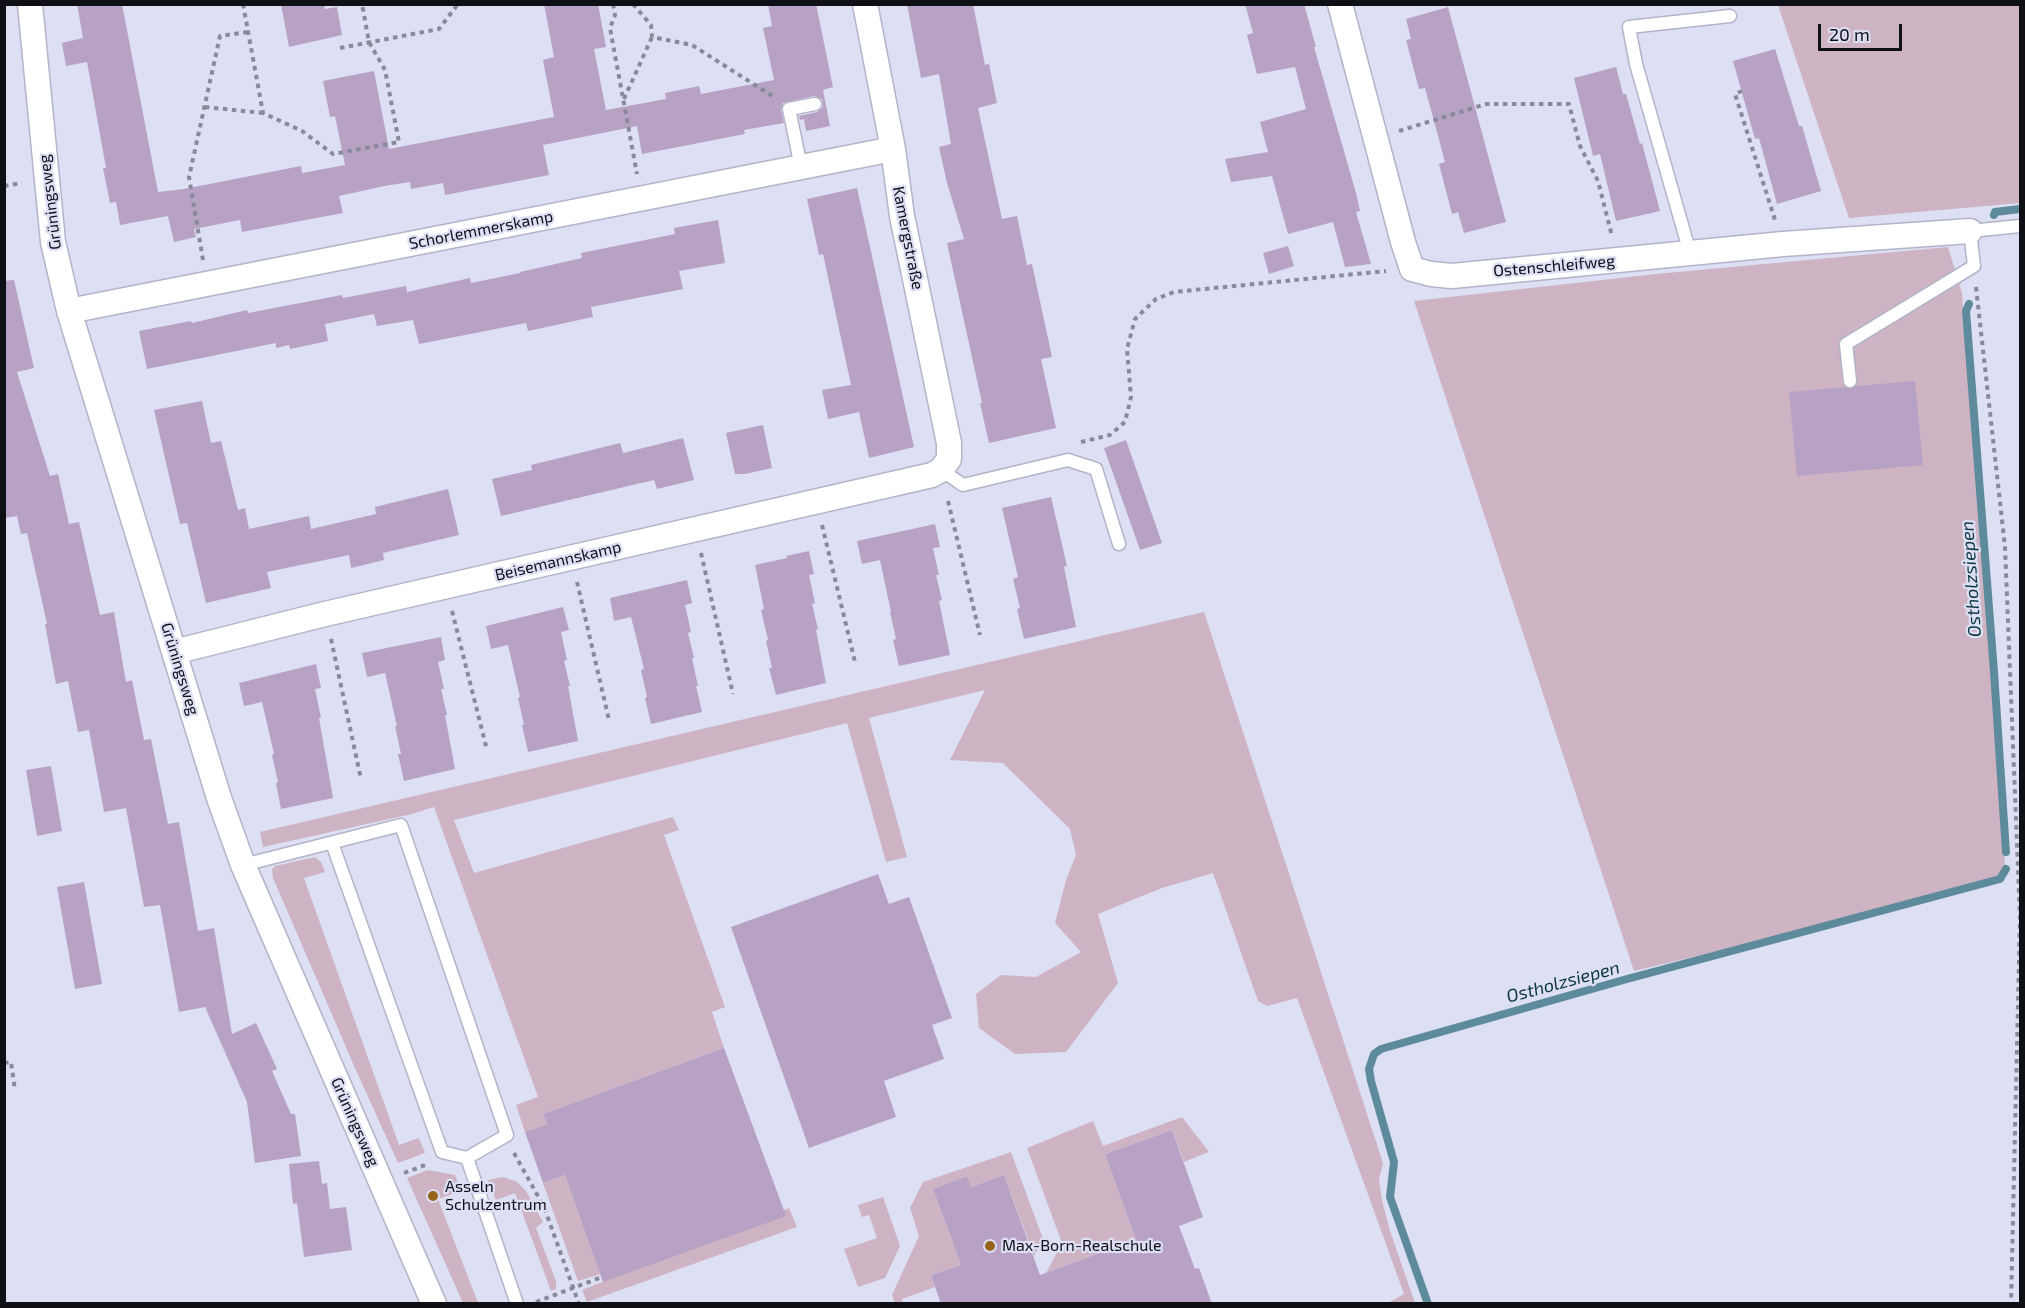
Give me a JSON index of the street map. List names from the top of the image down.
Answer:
{
  "streets": {
    "street": [
      "Grüningsweg",
      "Schorlemmerskamp",
      "Kamergstraße",
      "Ostenschleifweg",
      "Beisemannskamp"
    ]
  },
  "crossings": [
    ["Grüningsweg", "Schorlemmerskamp"],
    ["Grüningsweg", "Beisemannskamp"],
    ["Schorlemmerskamp", "Kamergstraße"],
    ["Kamergstraße", "Beisemannskamp"]
  ],
  "water": ["Ostholzsiepen"],
  "places": ["Asseln Schulzentrum", "Max-Born-Realschule"],
  "scale_bar": "20 m"
}
